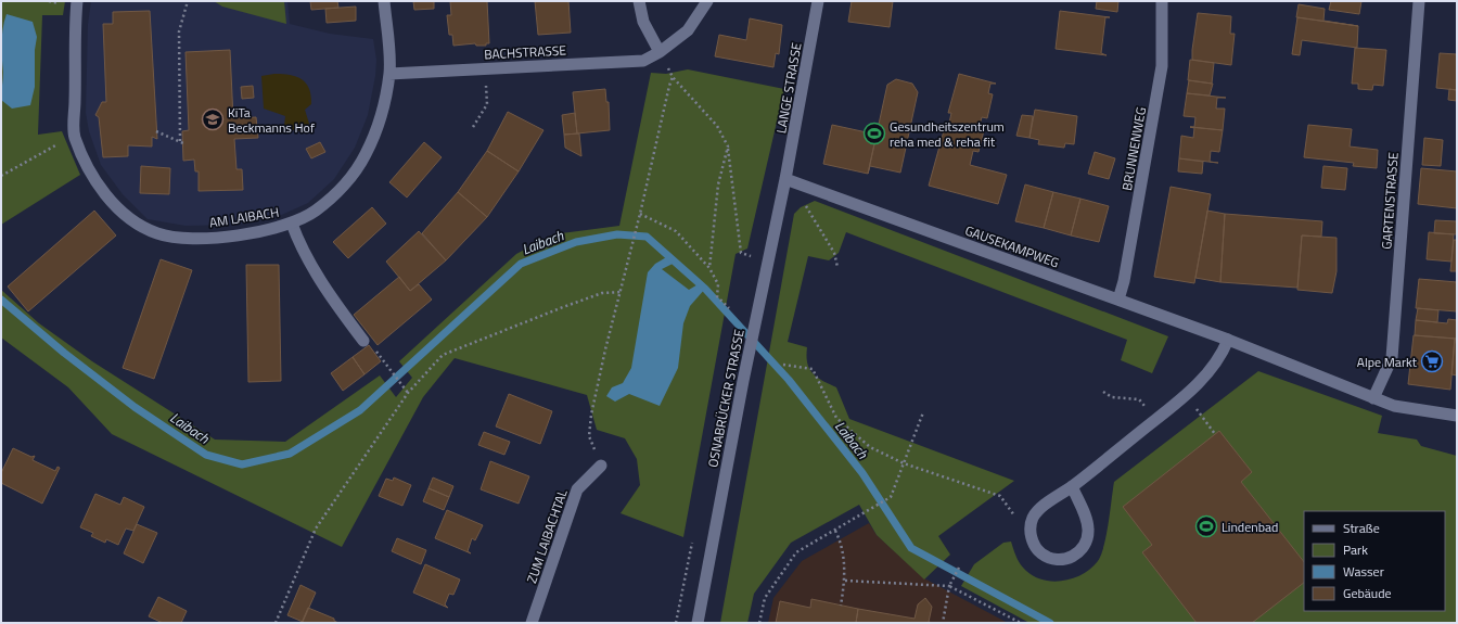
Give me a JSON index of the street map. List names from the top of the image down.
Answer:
{
  "streets": {
    "street": [
      "BACHSTRASSE",
      "LANGE STRASSE",
      "BRUNNENWEG",
      "GARTENSTRASSE",
      "AM LAIBACH",
      "GAUSEKAMPWEG",
      "OSNABRÜCKER STRASSE",
      "ZUM LAIBACHTAL"
    ]
  },
  "crossings": [
    ["BACHSTRASSE", "AM LAIBACH"],
    ["LANGE STRASSE", "GAUSEKAMPWEG"],
    ["LANGE STRASSE", "OSNABRÜCKER STRASSE"],
    ["BRUNNENWEG", "GAUSEKAMPWEG"],
    ["GARTENSTRASSE", "GAUSEKAMPWEG"],
    ["GAUSEKAMPWEG", "OSNABRÜCKER STRASSE"]
  ],
  "water": ["Laibach"],
  "places": {
    "school or university": ["KiTa Beckmanns Hof"],
    "sports": ["Gesundheitszentrum reha med & reha fit", "Lindenbad"],
    "supermarket": ["Alpe Markt"]
  },
  "legend": [
    "Straße",
    "Park",
    "Wasser",
    "Gebäude"
  ]
}
